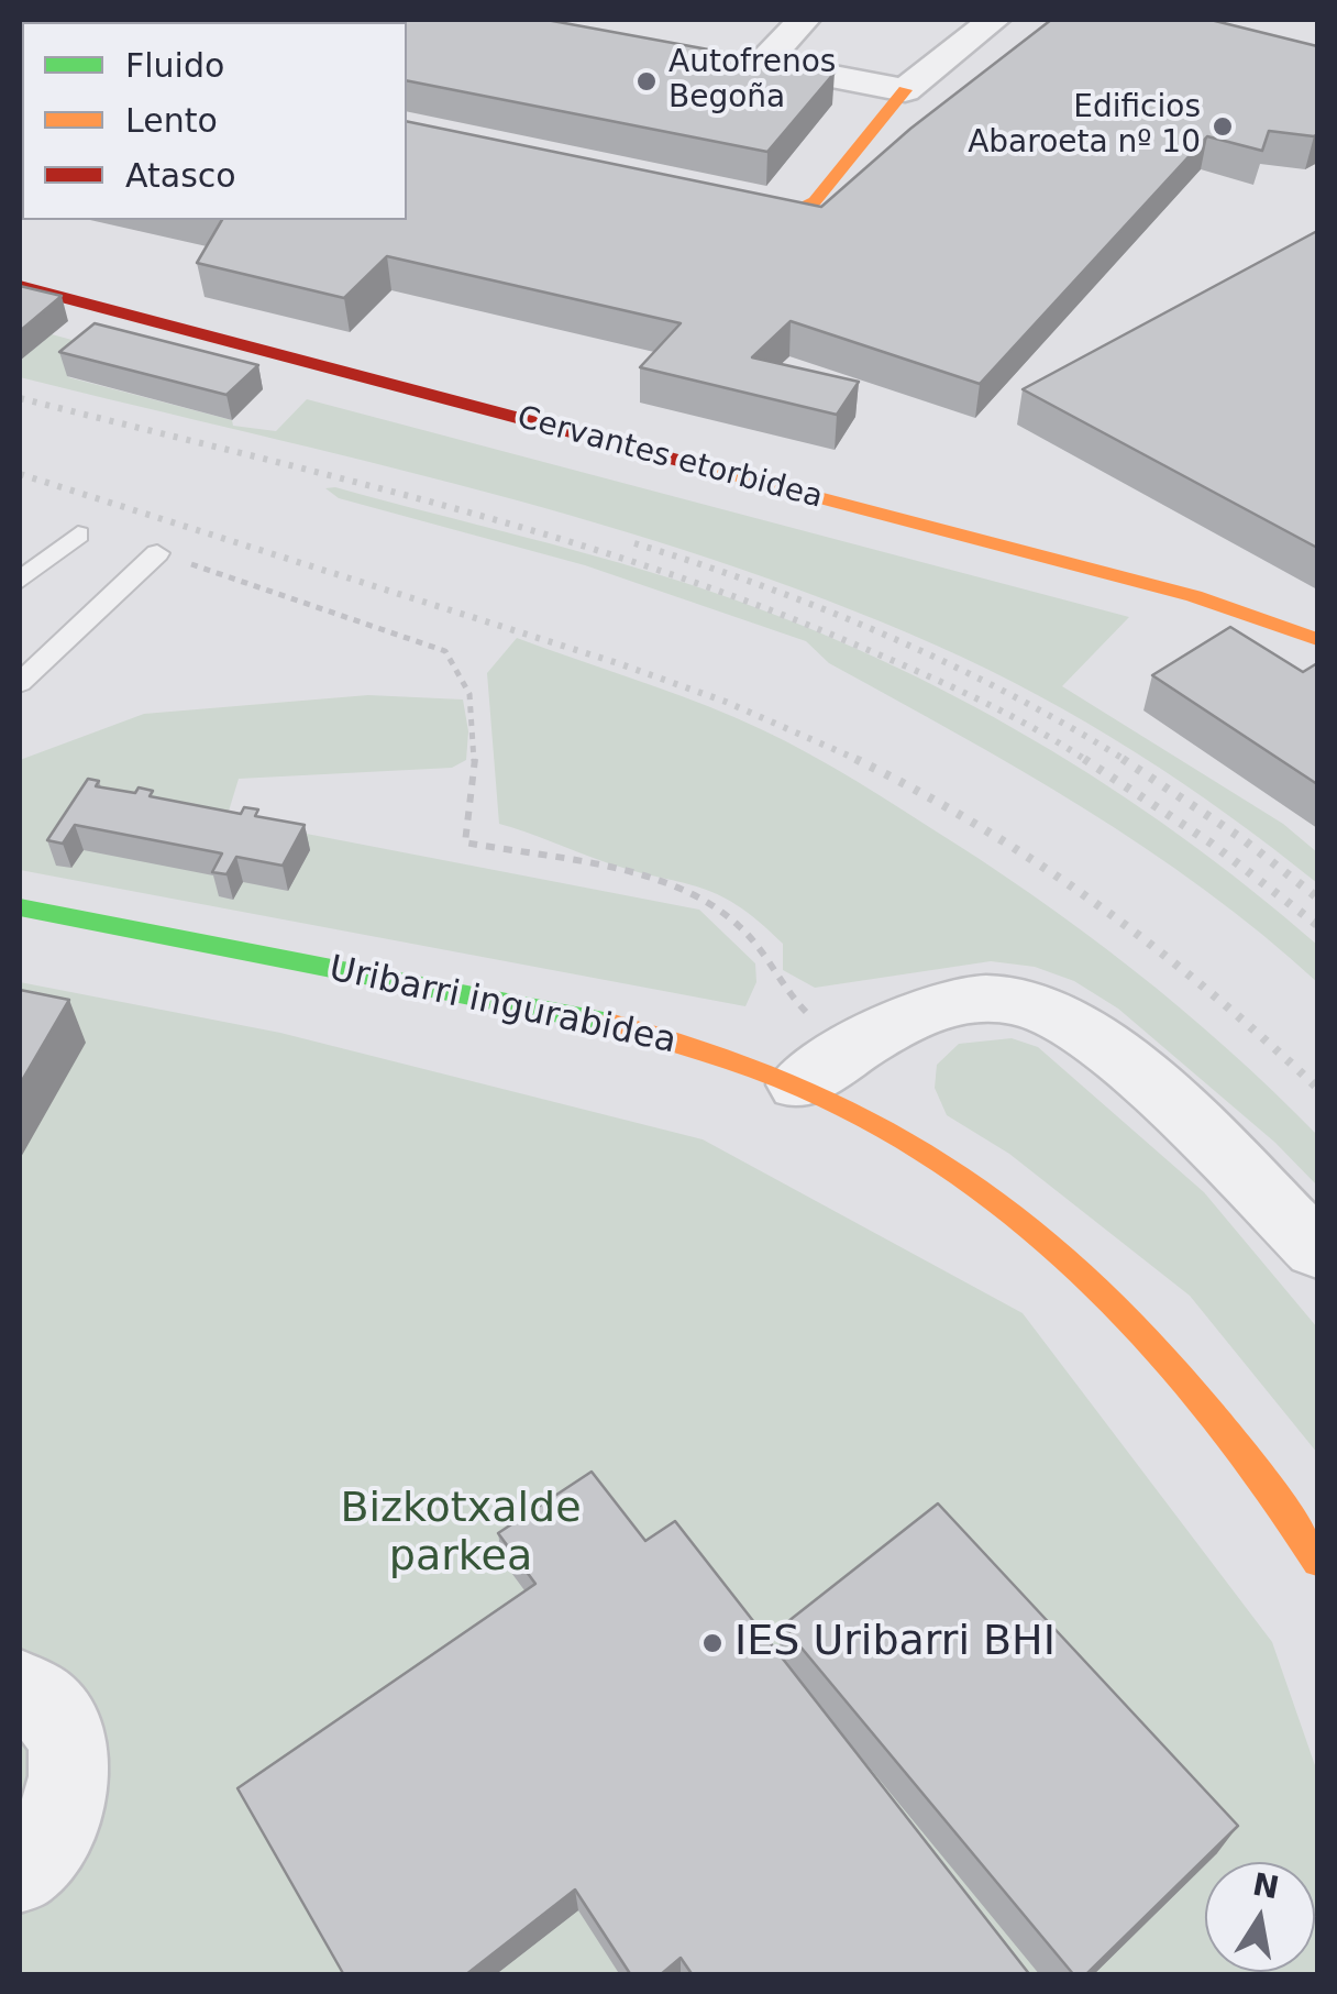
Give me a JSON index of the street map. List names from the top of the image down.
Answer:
{
  "streets": {
    "street": ["Cervantes etorbidea", "Uribarri ingurabidea"]
  },
  "parks": ["Bizkotxalde parkea"],
  "places": ["Autofrenos Begoña", "Edificios Abaroeta nº 10", "IES Uribarri BHI"],
  "legend": ["Fluido", "Lento", "Atasco"],
  "north": "top"
}
